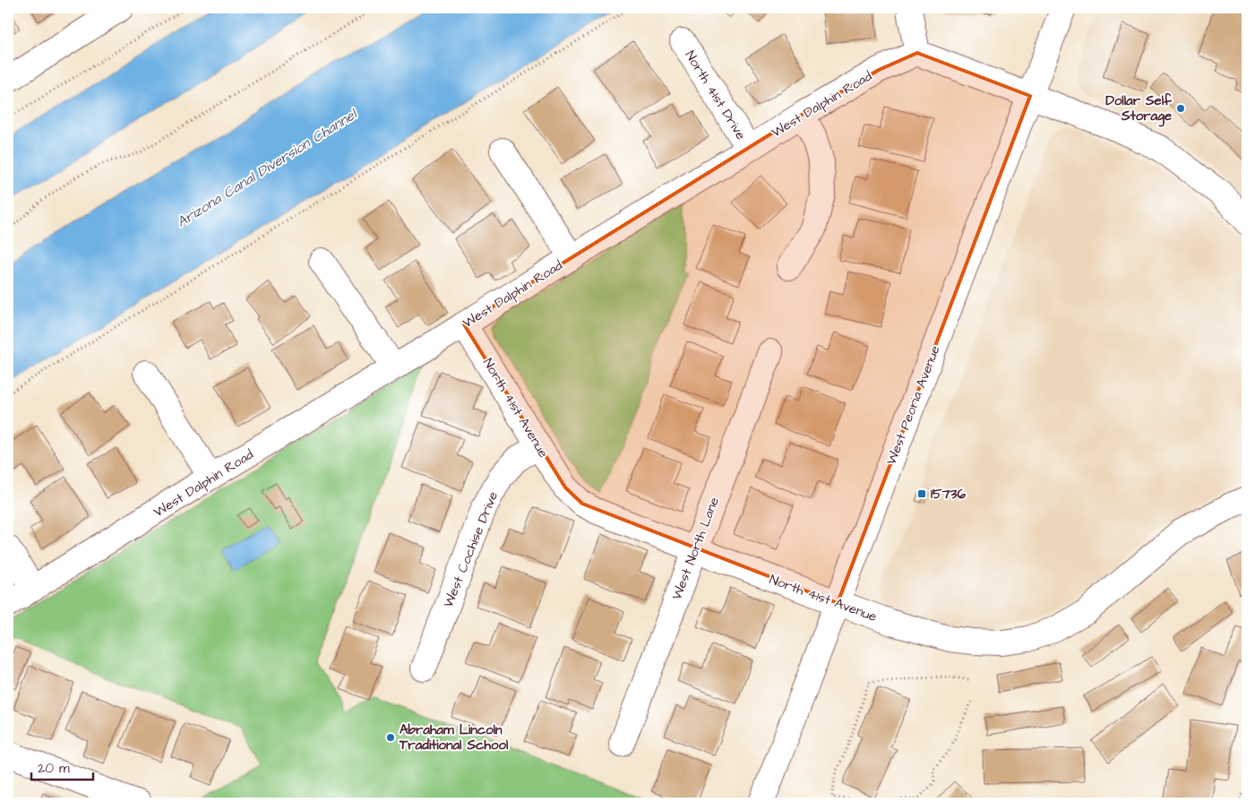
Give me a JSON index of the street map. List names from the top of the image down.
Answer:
{
  "streets": {
    "street": [
      "North 41st Drive",
      "West Dalphin Road",
      "West Peoria Avenue",
      "North 41st Avenue",
      "West North Lane",
      "West Cochise Drive"
    ]
  },
  "crossings": [
    ["North 41st Drive", "West Dalphin Road"],
    ["West Dalphin Road", "North 41st Avenue"],
    ["West Peoria Avenue", "North 41st Avenue"],
    ["North 41st Avenue", "West North Lane"],
    ["North 41st Avenue", "West Cochise Drive"]
  ],
  "water": ["Arizona Canal Diversion Channel"],
  "places": {
    "other": ["Dollar Self Storage", "Abraham Lincoln Traditional School"],
    "transit": ["15736"]
  },
  "scale_bar": "20 m"
}
